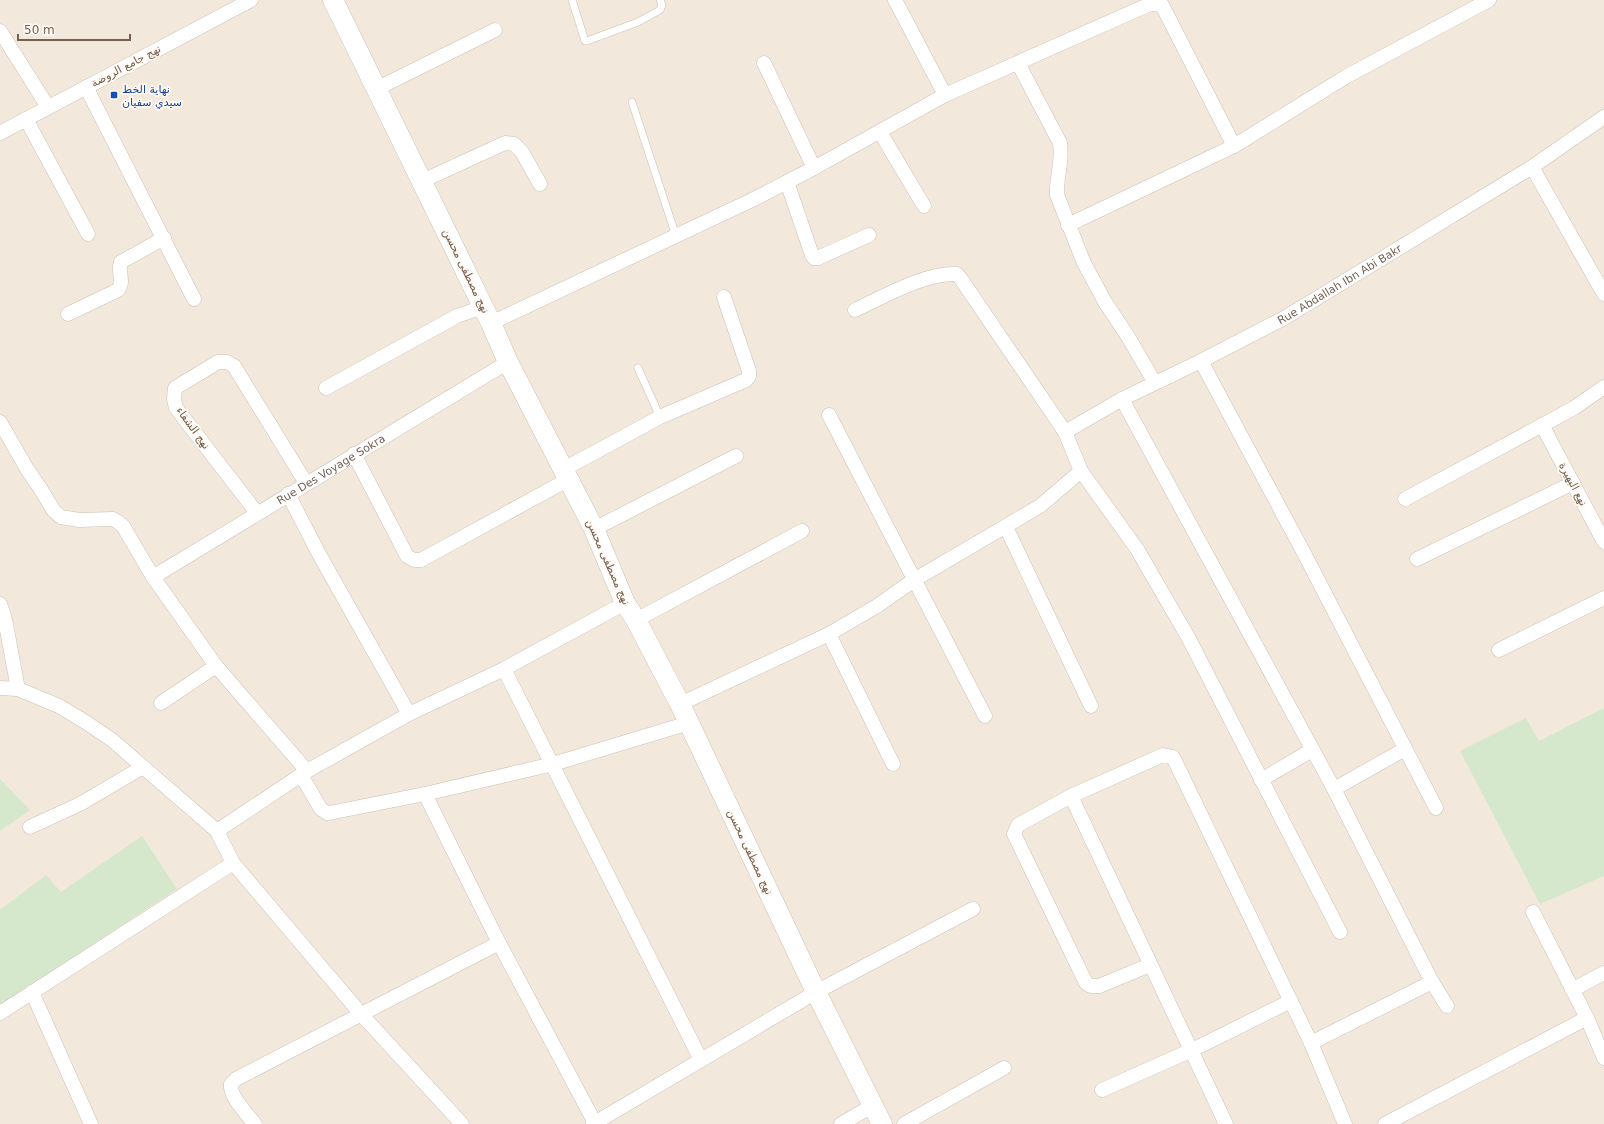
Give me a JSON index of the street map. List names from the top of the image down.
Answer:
{
  "streets": {
    "main road": ["نهج مصطفى محسن"],
    "street": [
      "نهج جامع الروضة",
      "Rue Abdallah Ibn Abi Bakr",
      "نهج الشفاء",
      "Rue Des Voyage Sokra",
      "نهع البهيرة"
    ]
  },
  "crossings": [
    ["نهج مصطفى محسن", "Rue Des Voyage Sokra"],
    ["نهج الشفاء", "Rue Des Voyage Sokra"]
  ],
  "places": {
    "transit": ["نهاية الخط سيدي سفيان"]
  },
  "scale_bar": "50 m"
}
